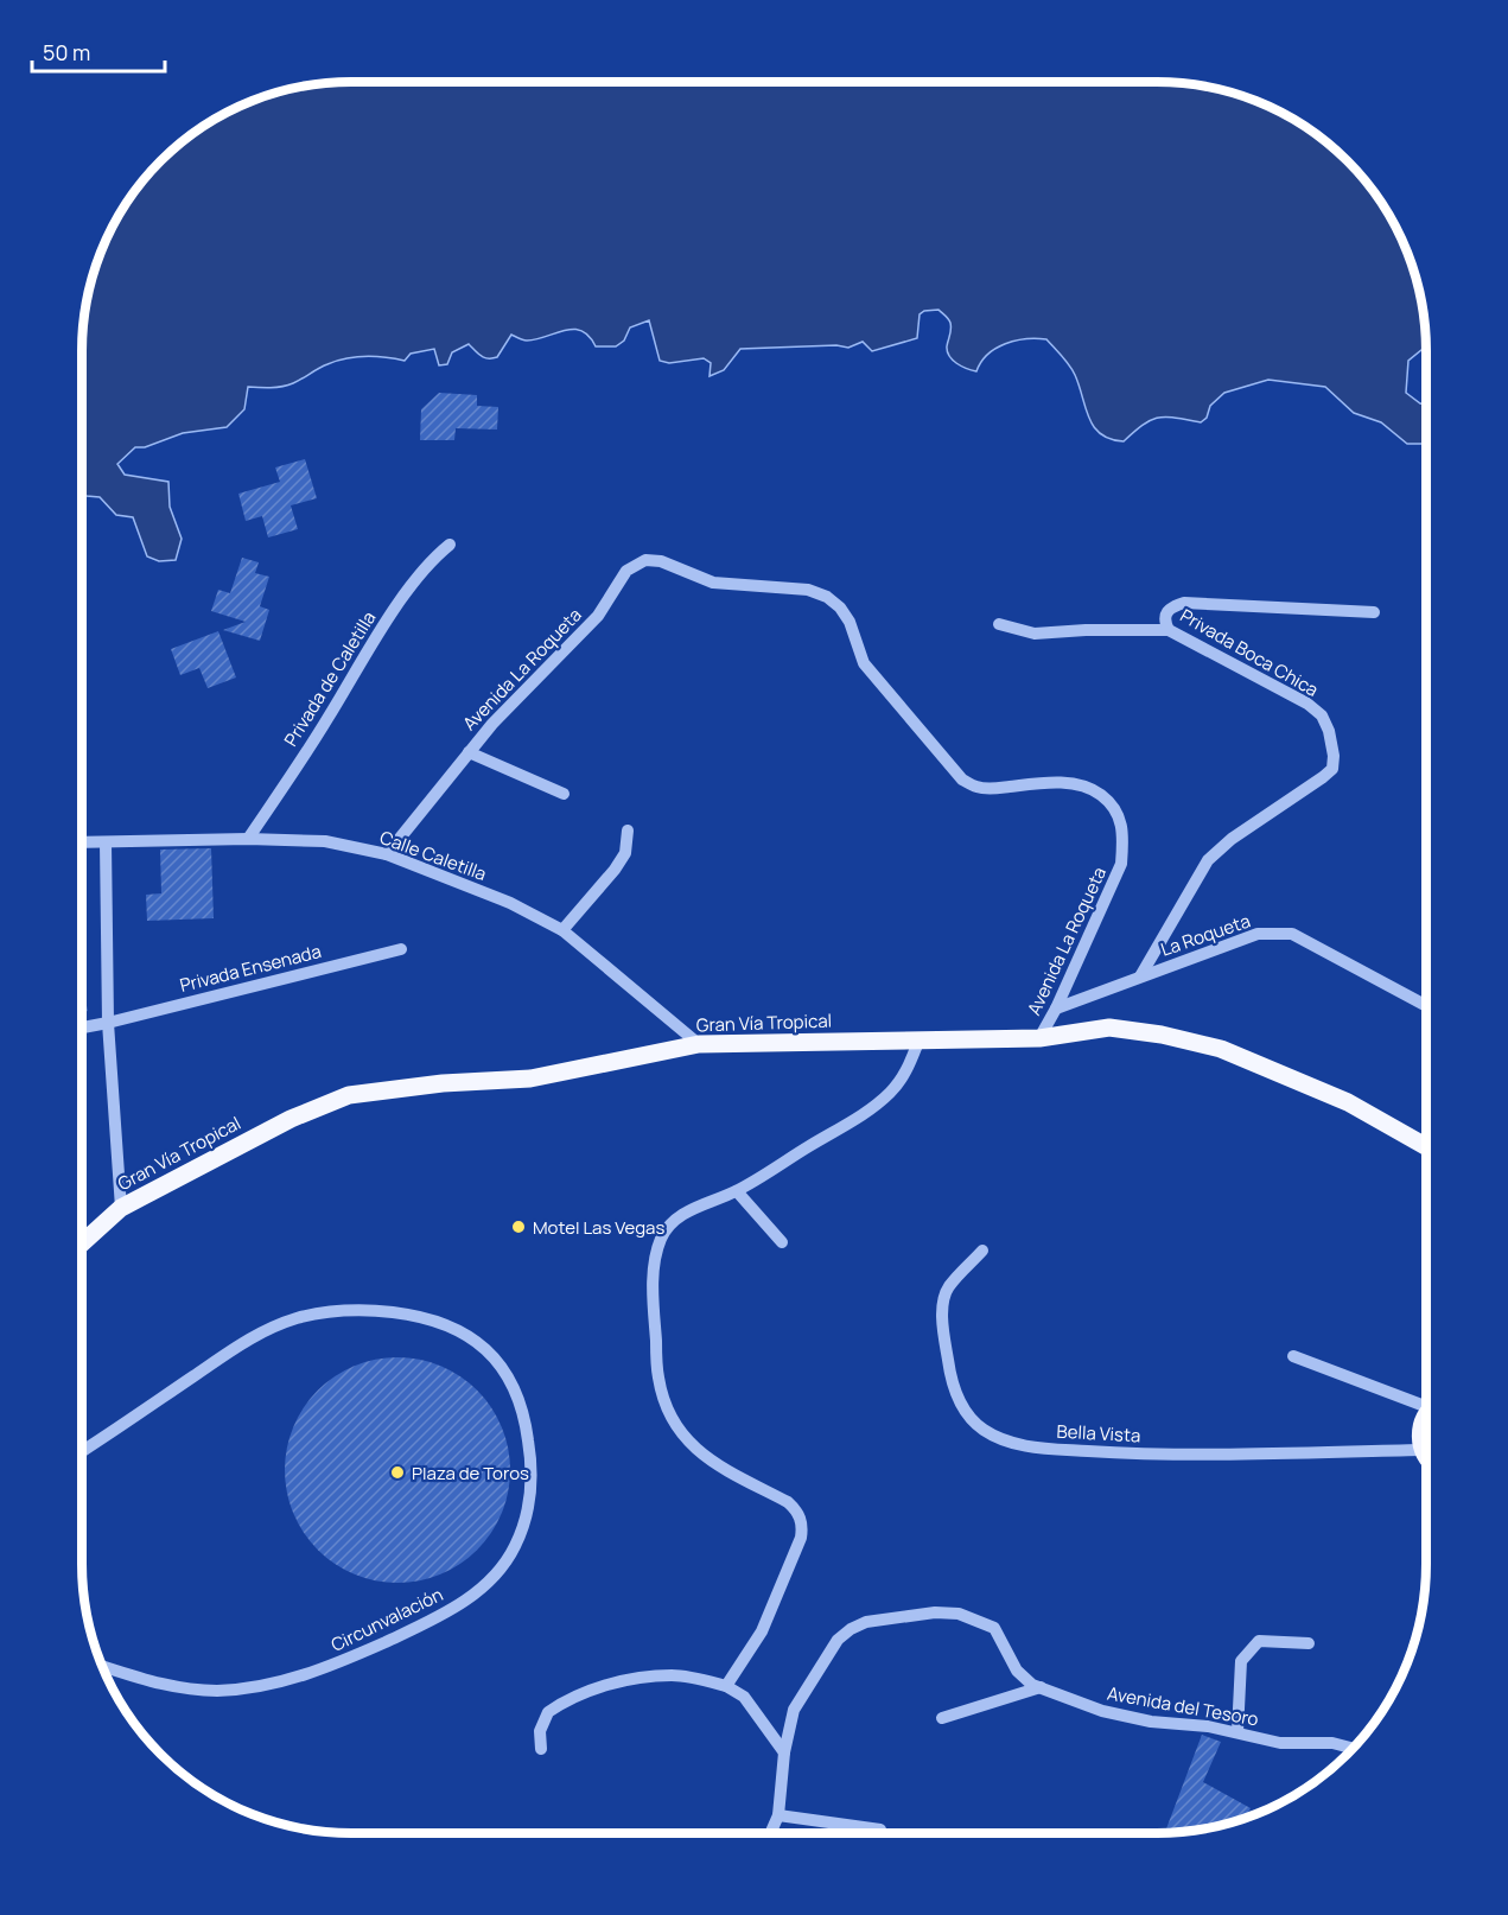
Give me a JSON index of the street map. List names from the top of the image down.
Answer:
{
  "streets": {
    "main road": ["Gran Vía Tropical"],
    "street": [
      "Privada Boca Chica",
      "Avenida La Roqueta",
      "Privada de Caletilla",
      "Calle Caletilla",
      "La Roqueta",
      "Privada Ensenada",
      "Bella Vista",
      "Circunvalación",
      "Avenida del Tesoro"
    ]
  },
  "crossings": [
    ["Privada Boca Chica", "La Roqueta"],
    ["Avenida La Roqueta", "Calle Caletilla"],
    ["Avenida La Roqueta", "La Roqueta"],
    ["Avenida La Roqueta", "Gran Vía Tropical"],
    ["Privada de Caletilla", "Calle Caletilla"],
    ["Calle Caletilla", "Gran Vía Tropical"]
  ],
  "places": ["Motel Las Vegas", "Plaza de Toros"],
  "scale_bar": "50 m"
}
